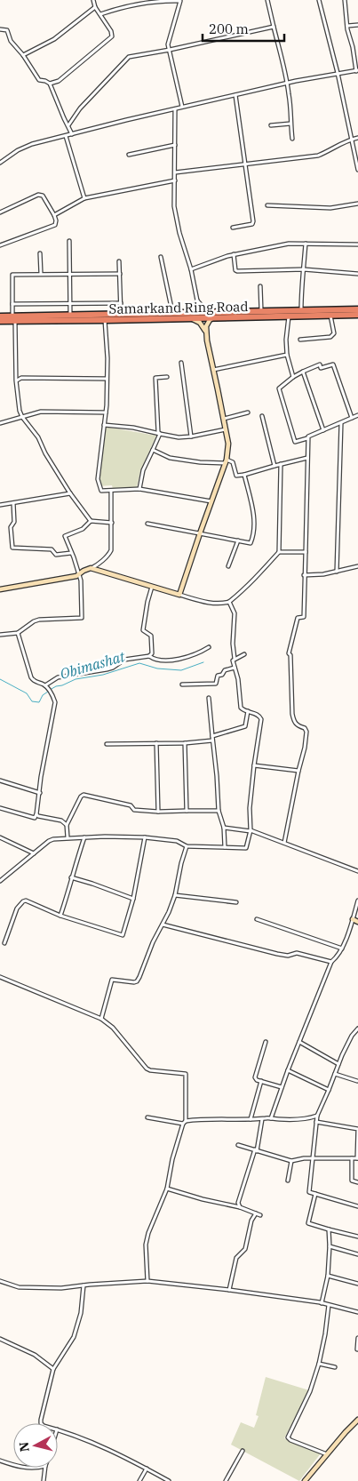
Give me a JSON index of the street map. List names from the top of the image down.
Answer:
{
  "streets": {
    "highway": ["Samarkand Ring Road"]
  },
  "water": ["Obimashat"],
  "scale_bar": "200 m",
  "north": "left"
}
